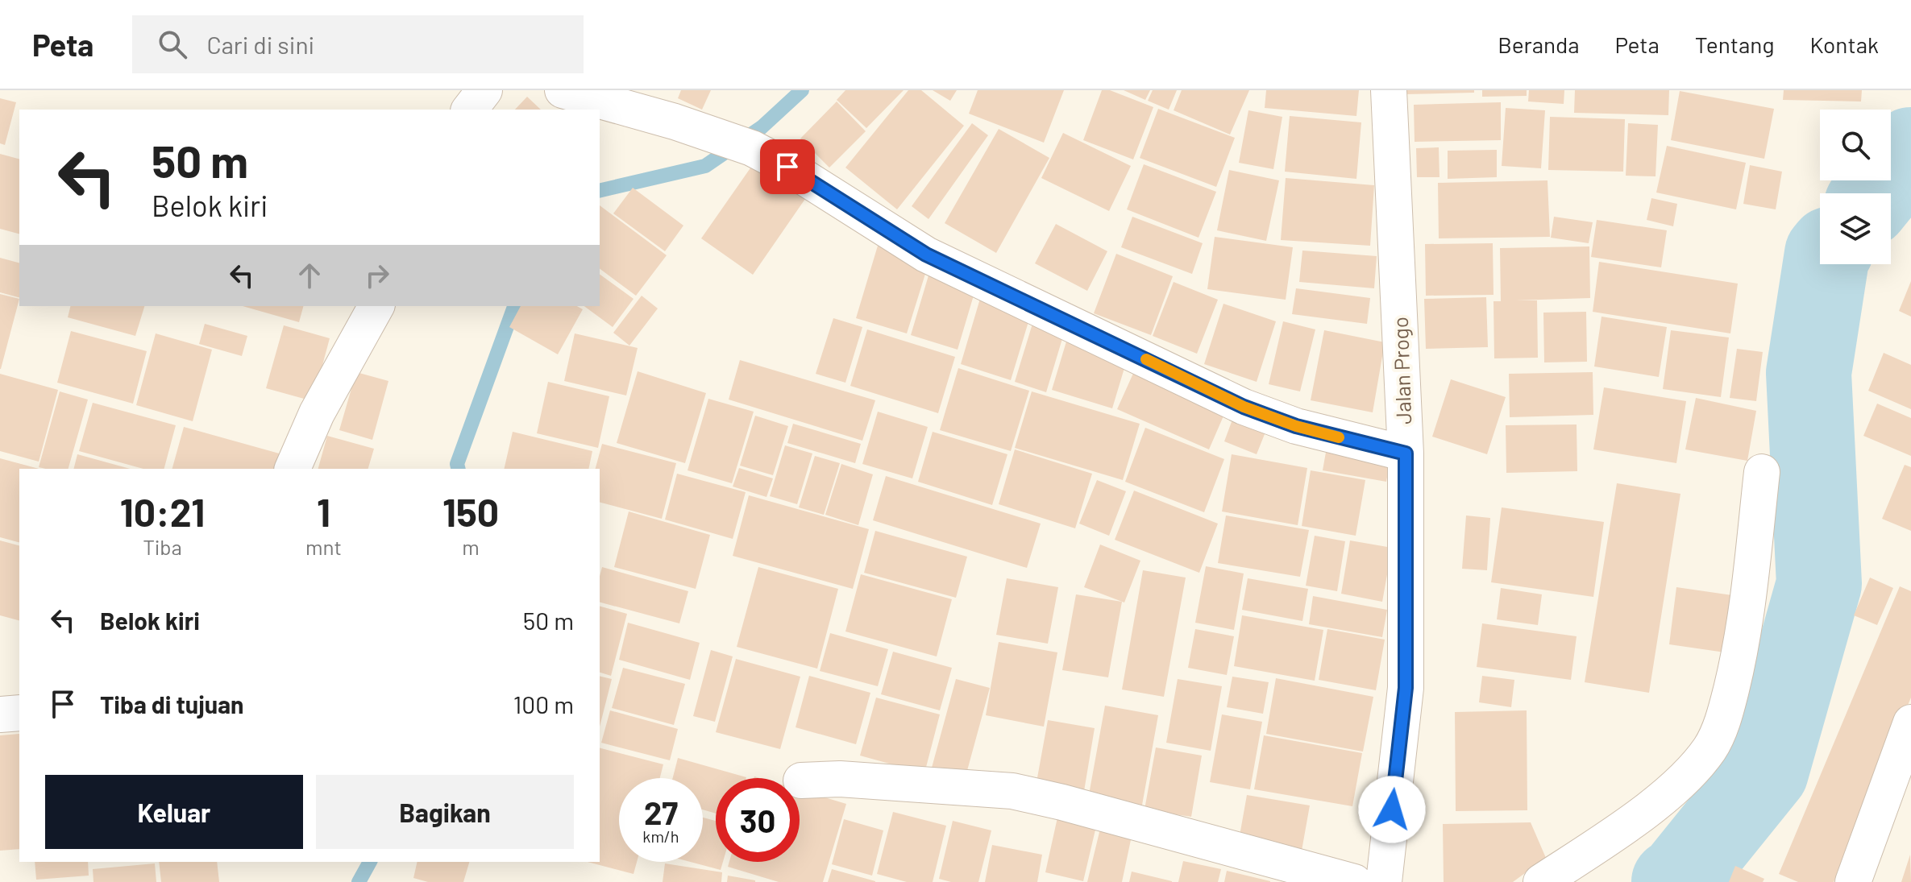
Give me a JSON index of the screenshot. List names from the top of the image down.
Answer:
{
  "streets": {
    "street": ["Jalan Progo"]
  },
  "page": {
    "header": "Peta",
    "search": "Cari di sini",
    "nav": [
      "Beranda",
      "Peta",
      "Tentang",
      "Kontak"
    ],
    "turn": ["50 m", "Belok kiri"],
    "eta": [
      "10:21",
      "Tiba",
      "1",
      "mnt",
      "150",
      "m"
    ],
    "list": [
      {
        "name": "Belok kiri",
        "value": "50 m"
      },
      {
        "name": "Tiba di tujuan",
        "value": "100 m"
      }
    ],
    "buttons": ["Keluar", "Bagikan"],
    "speed": "27 km/h",
    "limit": "30"
  }
}
